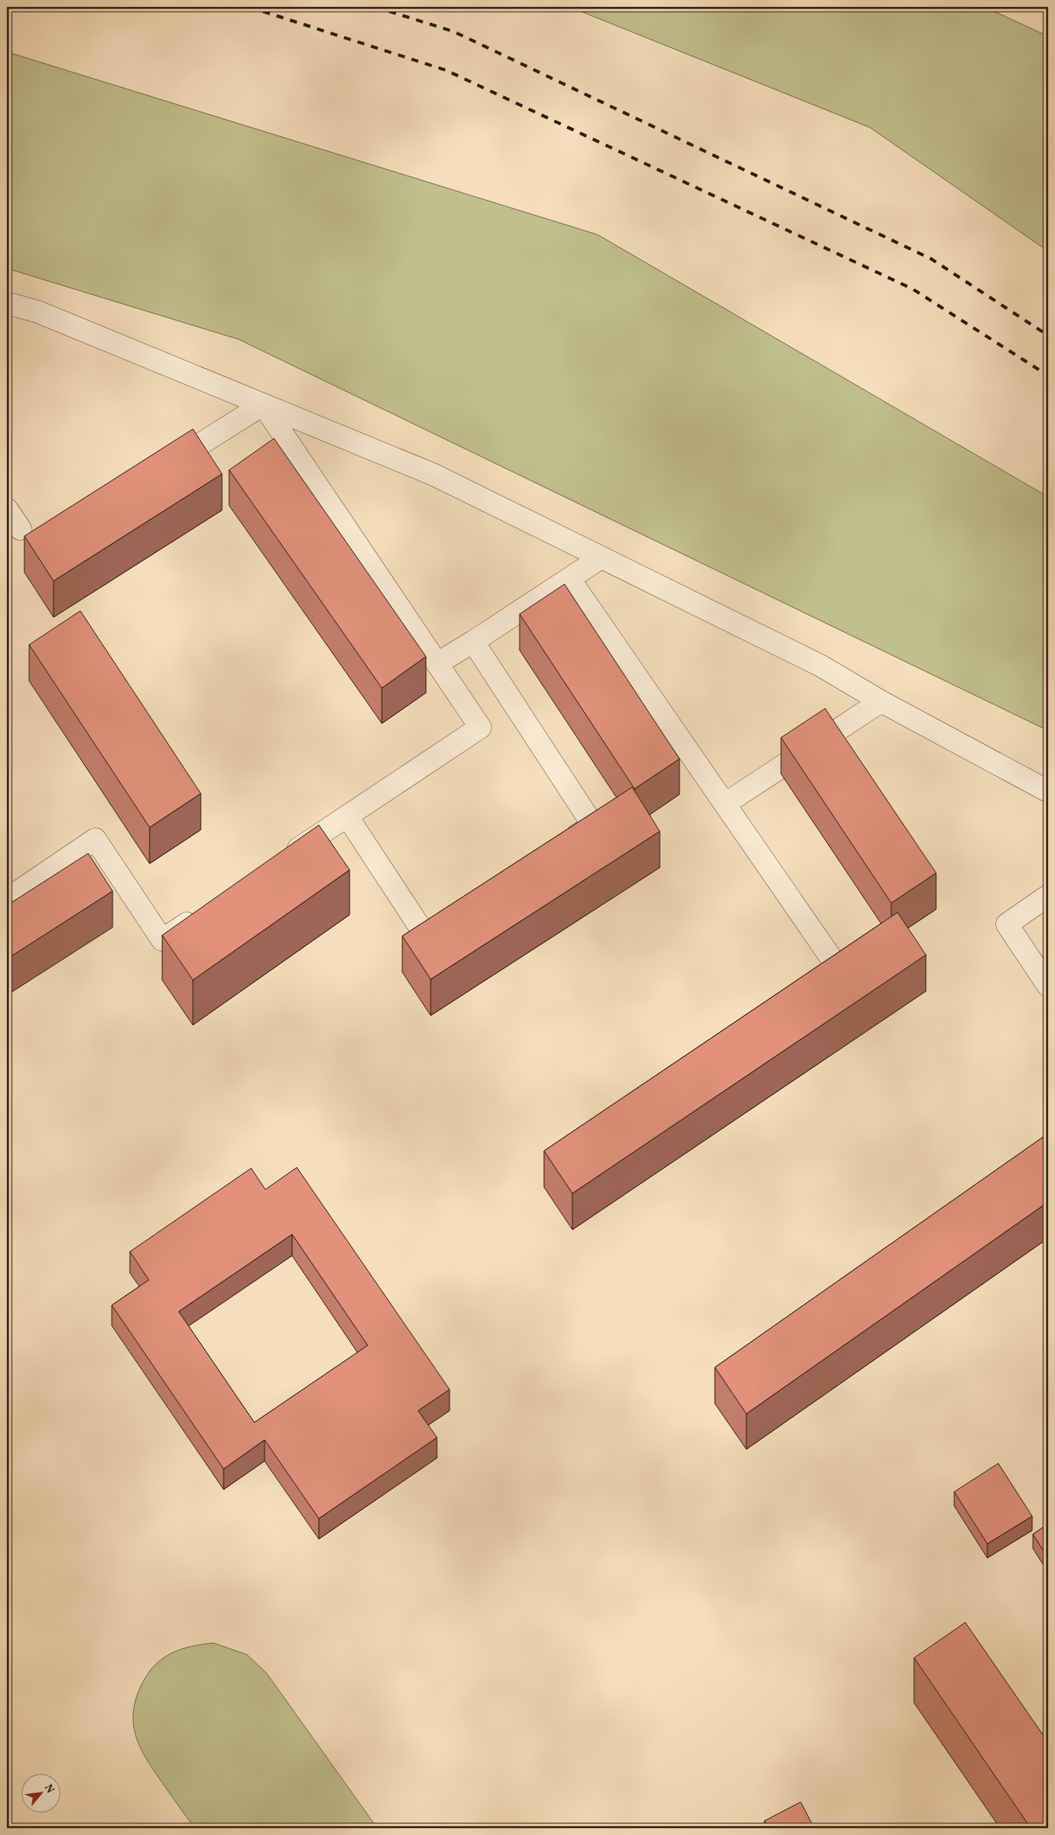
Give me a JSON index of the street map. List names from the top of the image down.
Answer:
{
  "north": "top right"
}
